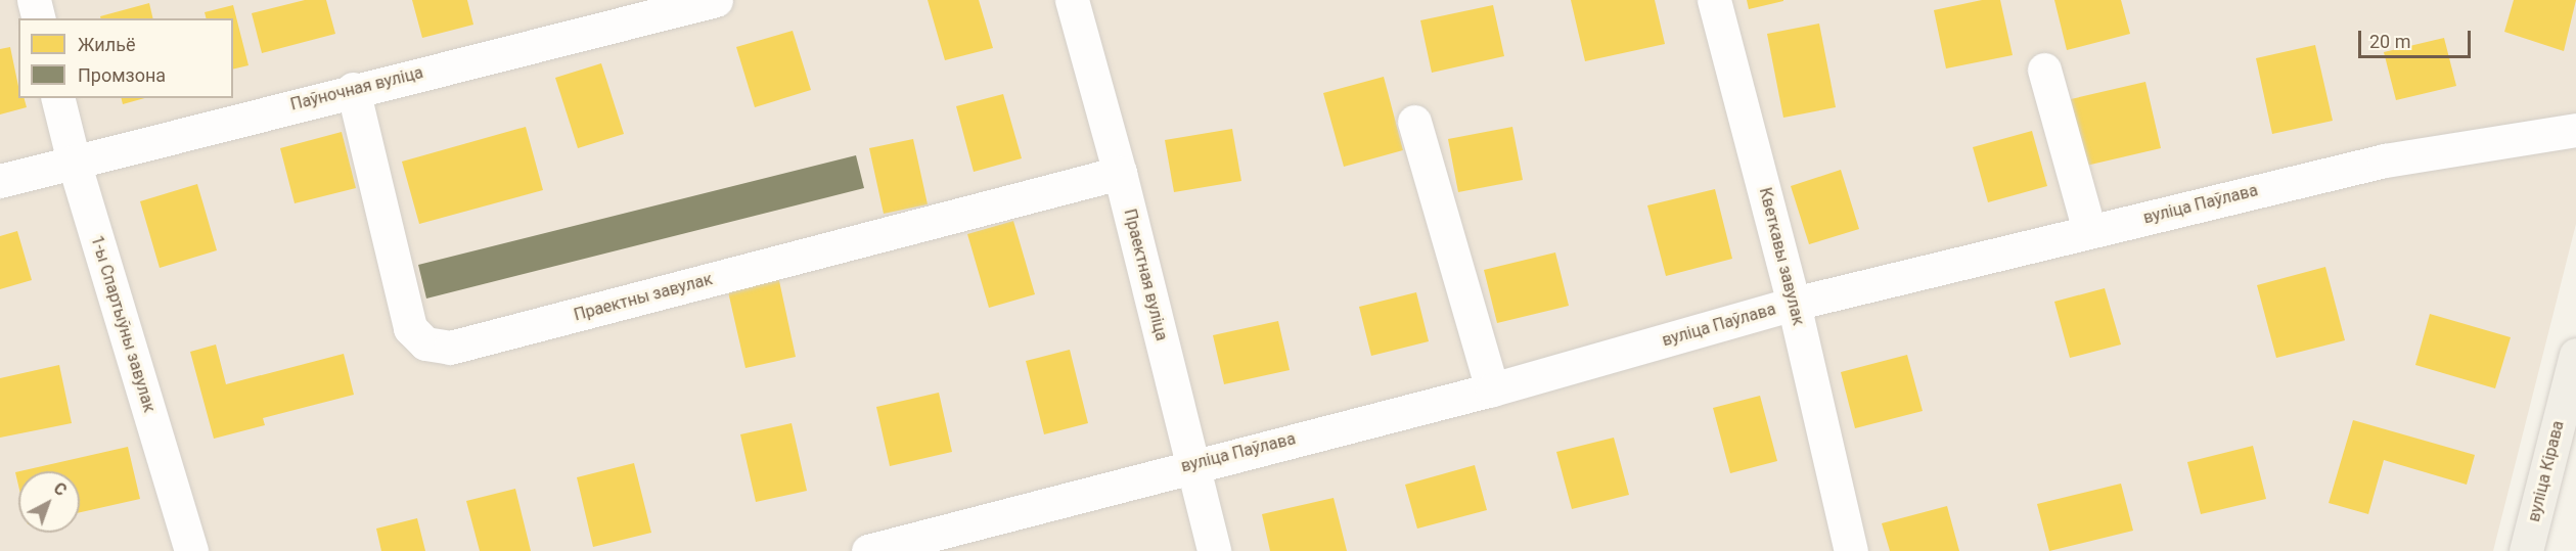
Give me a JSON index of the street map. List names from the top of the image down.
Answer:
{
  "streets": {
    "main road": ["вуліца Кірава"],
    "street": [
      "Паўночная вуліца",
      "вуліца Паўлава",
      "Кветкавы завулак",
      "Праектная вуліца",
      "Праектны завулак",
      "1-ы Спартыўны завулак"
    ]
  },
  "crossings": [
    ["Паўночная вуліца", "Праектны завулак"],
    ["Паўночная вуліца", "1-ы Спартыўны завулак"],
    ["вуліца Паўлава", "Кветкавы завулак"],
    ["вуліца Паўлава", "Праектная вуліца"],
    ["Праектная вуліца", "Праектны завулак"]
  ],
  "legend": ["Жильё", "Промзона"],
  "scale_bar": "20 m",
  "north": "top right"
}
